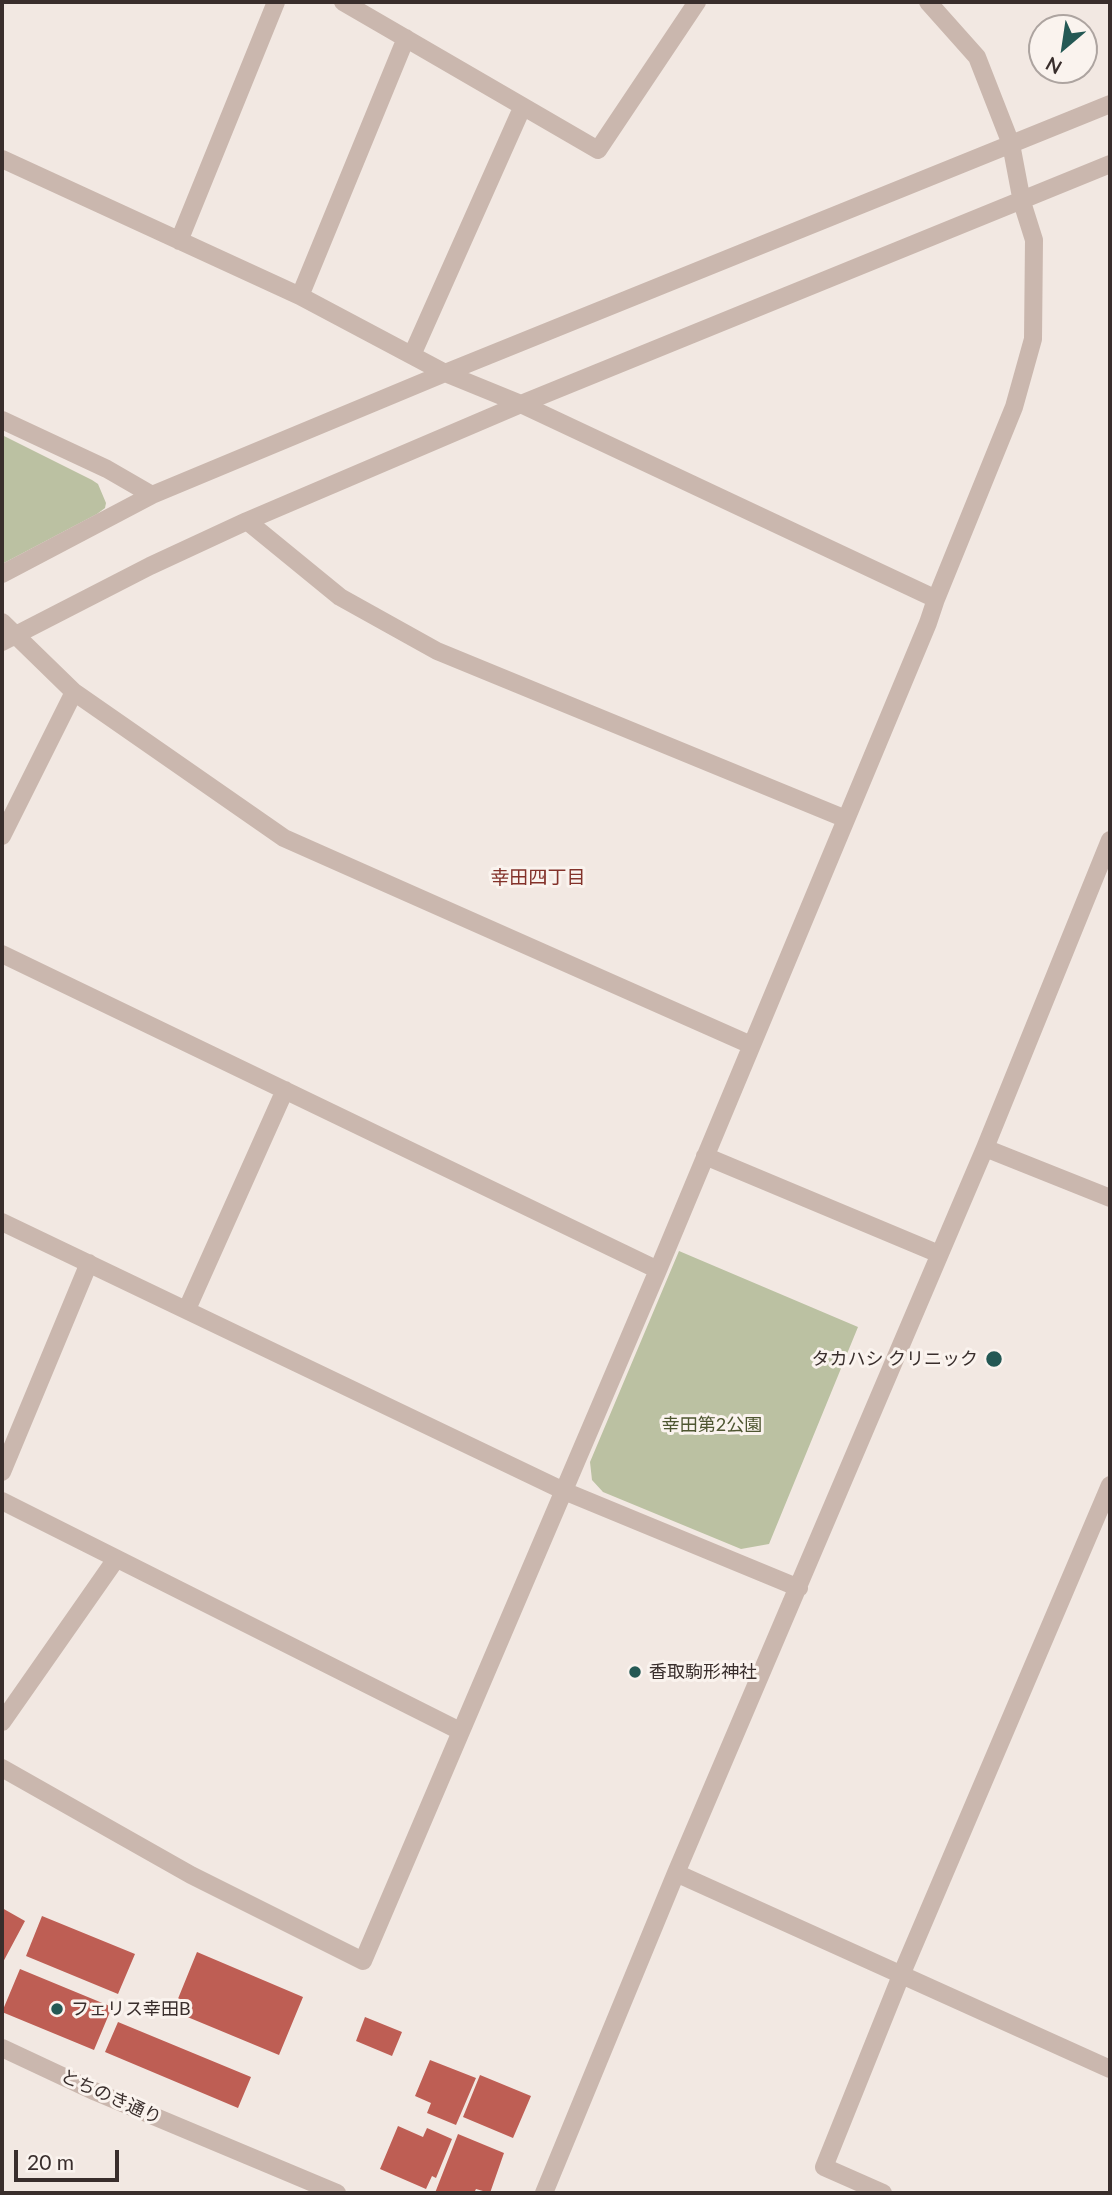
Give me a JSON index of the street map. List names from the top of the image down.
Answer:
{
  "streets": {
    "street": ["とちのき通り"]
  },
  "districts": ["幸田四丁目"],
  "parks": ["幸田第2公園"],
  "places": ["タカハシ クリニック", "香取駒形神社", "フェリス幸田B"],
  "scale_bar": "20 m",
  "north": "bottom left"
}
